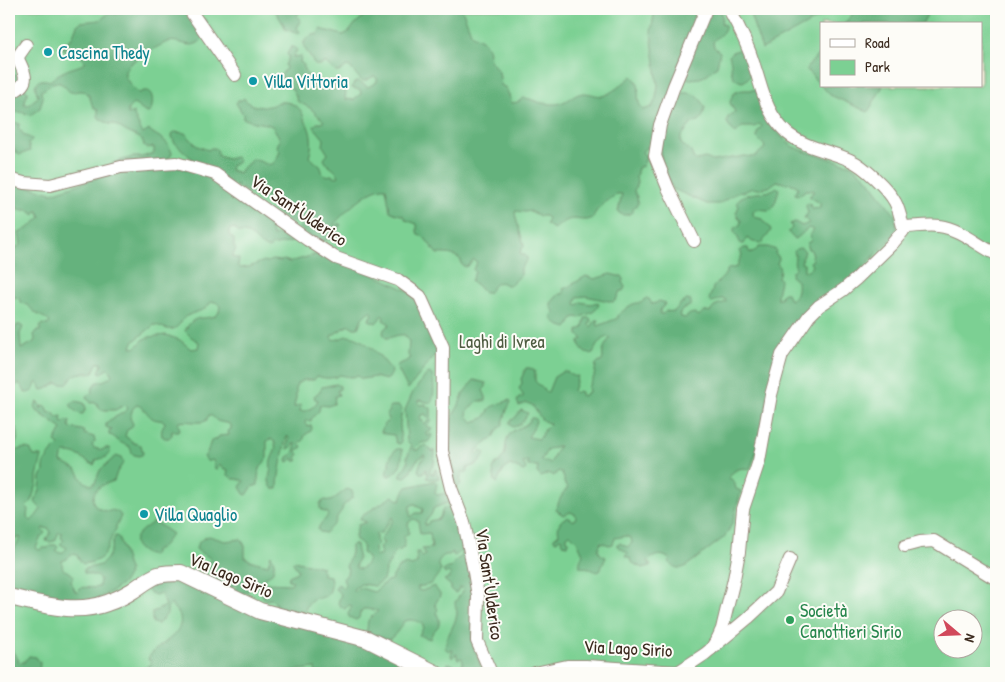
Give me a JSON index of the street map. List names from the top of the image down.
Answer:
{
  "streets": {
    "main road": ["Via Lago Sirio"],
    "street": ["Via Sant'Ulderico"]
  },
  "parks": ["Laghi di Ivrea"],
  "places": [
    "Cascina Thedy",
    "Villa Vittoria",
    "Villa Quaglio",
    "Società Canottieri Sirio"
  ],
  "legend": ["Road", "Park"],
  "north": "right"
}
